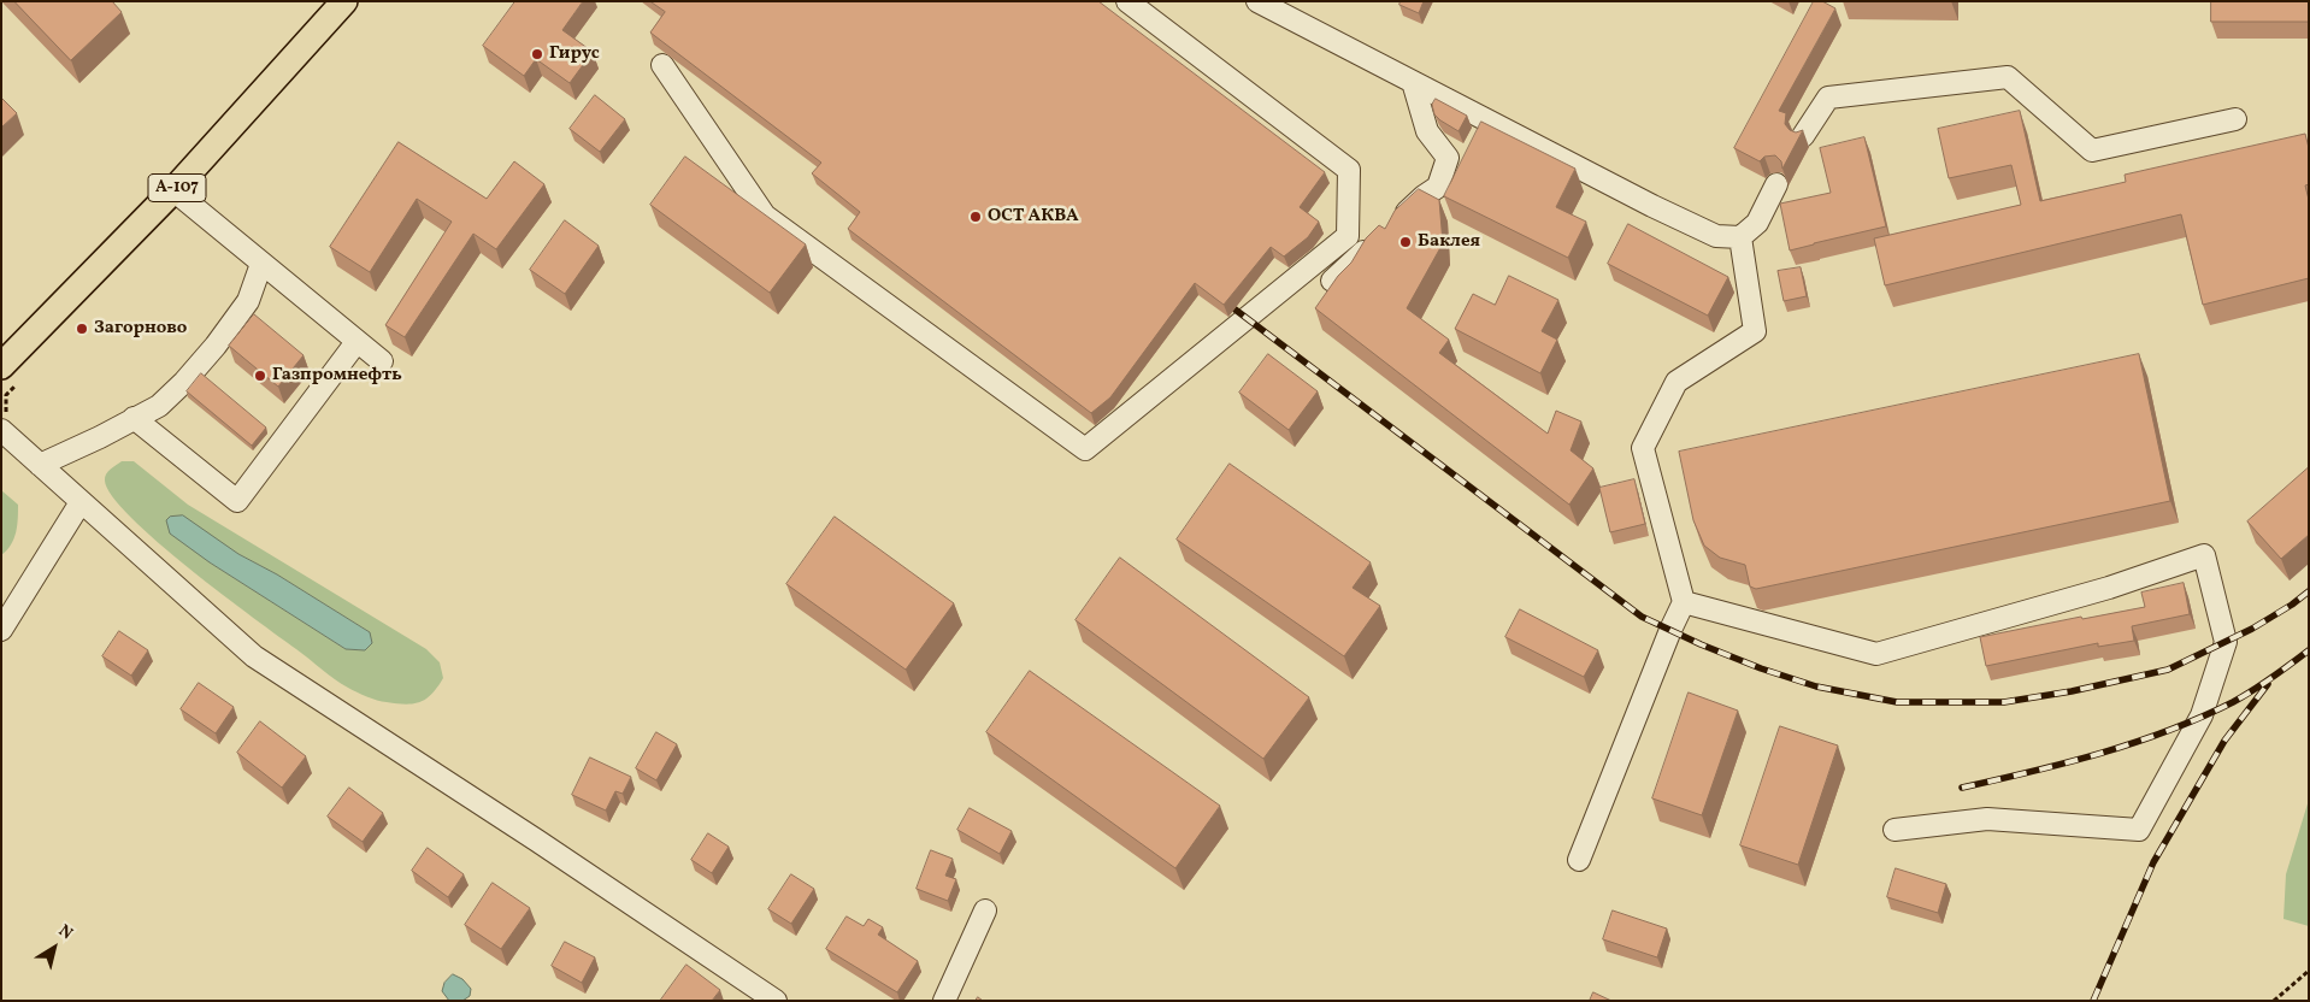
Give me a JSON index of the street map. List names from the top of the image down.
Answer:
{
  "streets": {
    "main road": ["А-107"]
  },
  "places": [
    "Гирус",
    "ОСТ АКВА",
    "Баклея",
    "Загорново",
    "Газпромнефть"
  ],
  "north": "top right"
}
